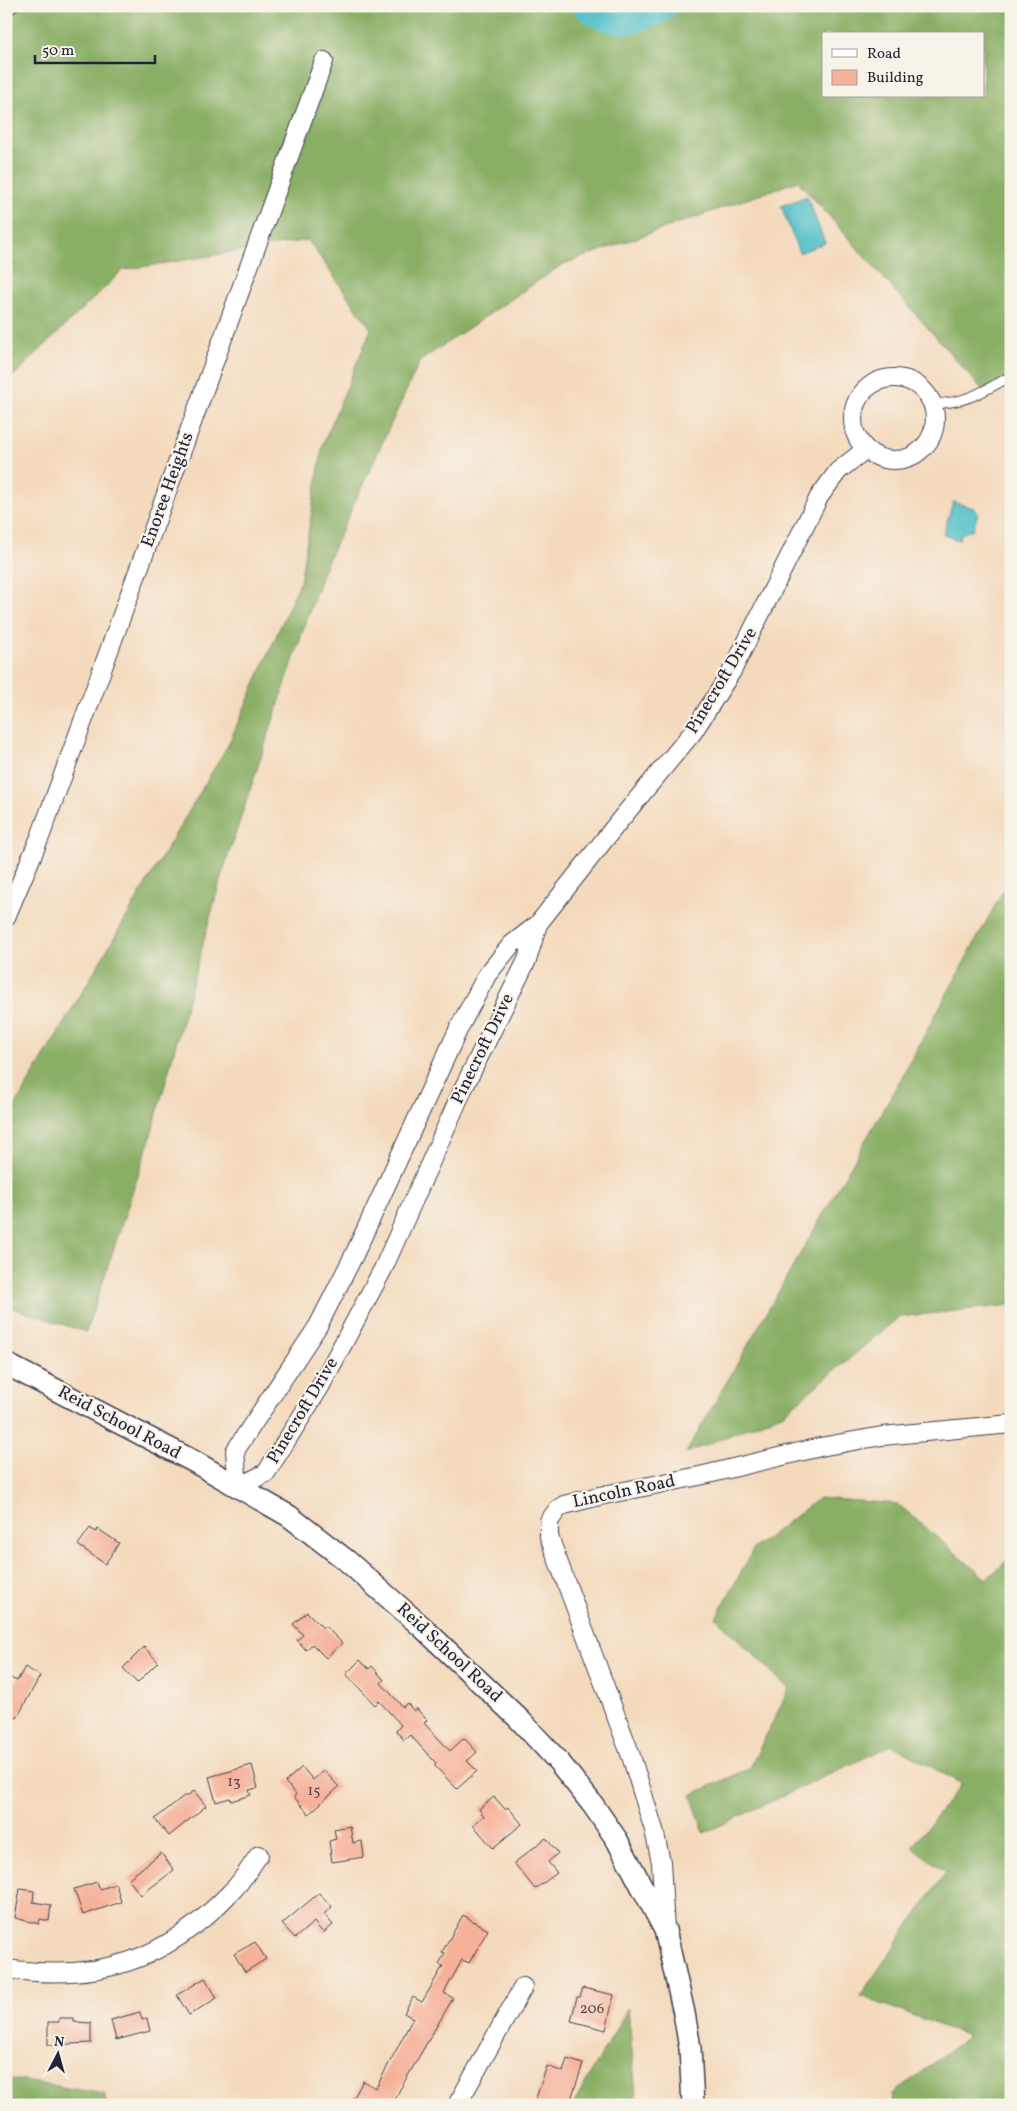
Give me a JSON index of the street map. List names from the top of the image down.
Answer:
{
  "streets": {
    "street": [
      "Enoree Heights",
      "Pinecroft Drive",
      "Reid School Road",
      "Lincoln Road"
    ]
  },
  "crossings": [
    ["Pinecroft Drive", "Reid School Road"],
    ["Reid School Road", "Lincoln Road"]
  ],
  "house_numbers": ["13", "15", "206"],
  "legend": ["Road", "Building"],
  "scale_bar": "50 m",
  "north": "top"
}
